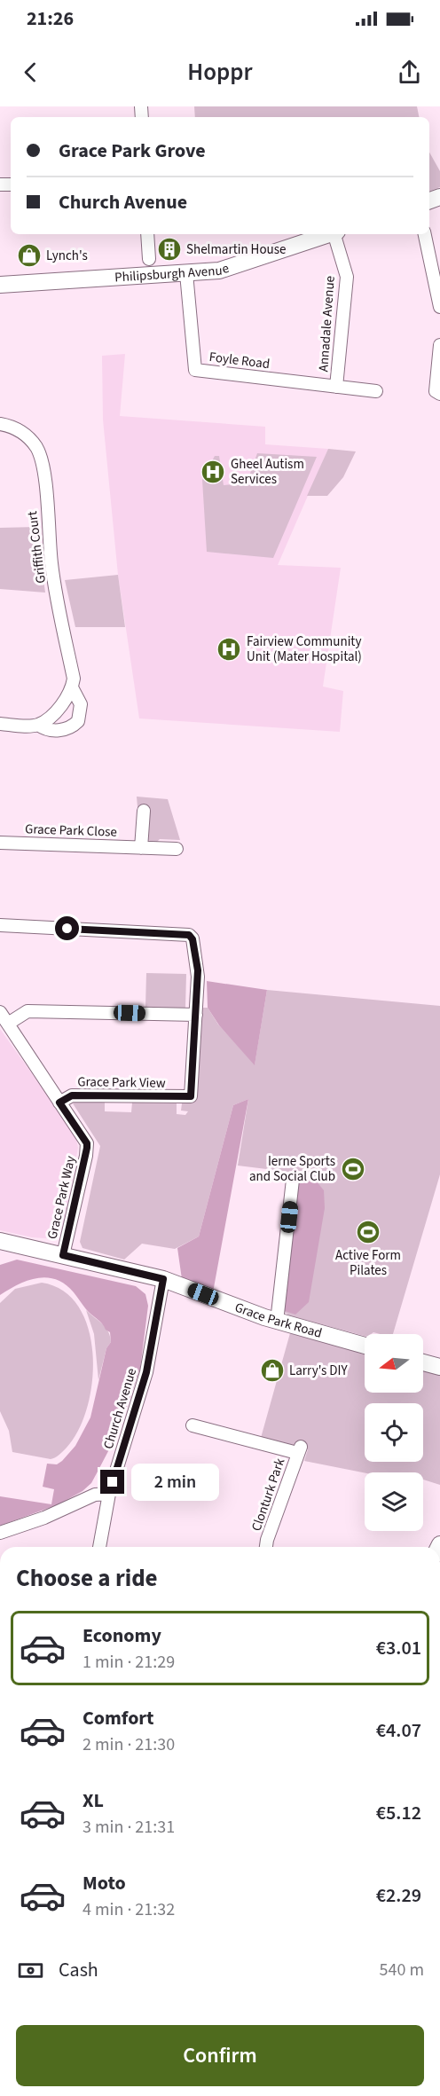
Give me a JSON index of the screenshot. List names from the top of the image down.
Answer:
{
  "streets": {
    "street": [
      "Philipsburgh Avenue",
      "Annadale Avenue",
      "Foyle Road",
      "Griffith Court",
      "Grace Park Close",
      "Grace Park View",
      "Grace Park Way",
      "Grace Park Road",
      "Church Avenue",
      "Clonturk Park"
    ]
  },
  "crossings": [
    ["Philipsburgh Avenue", "Foyle Road"],
    ["Annadale Avenue", "Foyle Road"],
    ["Grace Park View", "Grace Park Way"],
    ["Grace Park Way", "Grace Park Road"],
    ["Grace Park Road", "Church Avenue"]
  ],
  "places": {
    "building": ["Shelmartin House"],
    "shop": ["Lynch's", "Larry's DIY"],
    "hospital": ["Gheel Autism Services", "Fairview Community Unit (Mater Hospital)"],
    "sports": ["Ierne Sports and Social Club", "Active Form Pilates"]
  },
  "north": "left",
  "page": {
    "status": "21:26",
    "header": "Hoppr",
    "banner": ["Grace Park Grove", "Church Avenue"],
    "bubble": "2 min",
    "heading": "Choose a ride",
    "list": [
      {
        "name": "Economy",
        "note": "1 min · 21:29",
        "value": "€3.01"
      },
      {
        "name": "Comfort",
        "note": "2 min · 21:30",
        "value": "€4.07"
      },
      {
        "name": "XL",
        "note": "3 min · 21:31",
        "value": "€5.12"
      },
      {
        "name": "Moto",
        "note": "4 min · 21:32",
        "value": "€2.29"
      }
    ],
    "pay": ["Cash", "540 m"],
    "buttons": "Confirm"
  }
}
